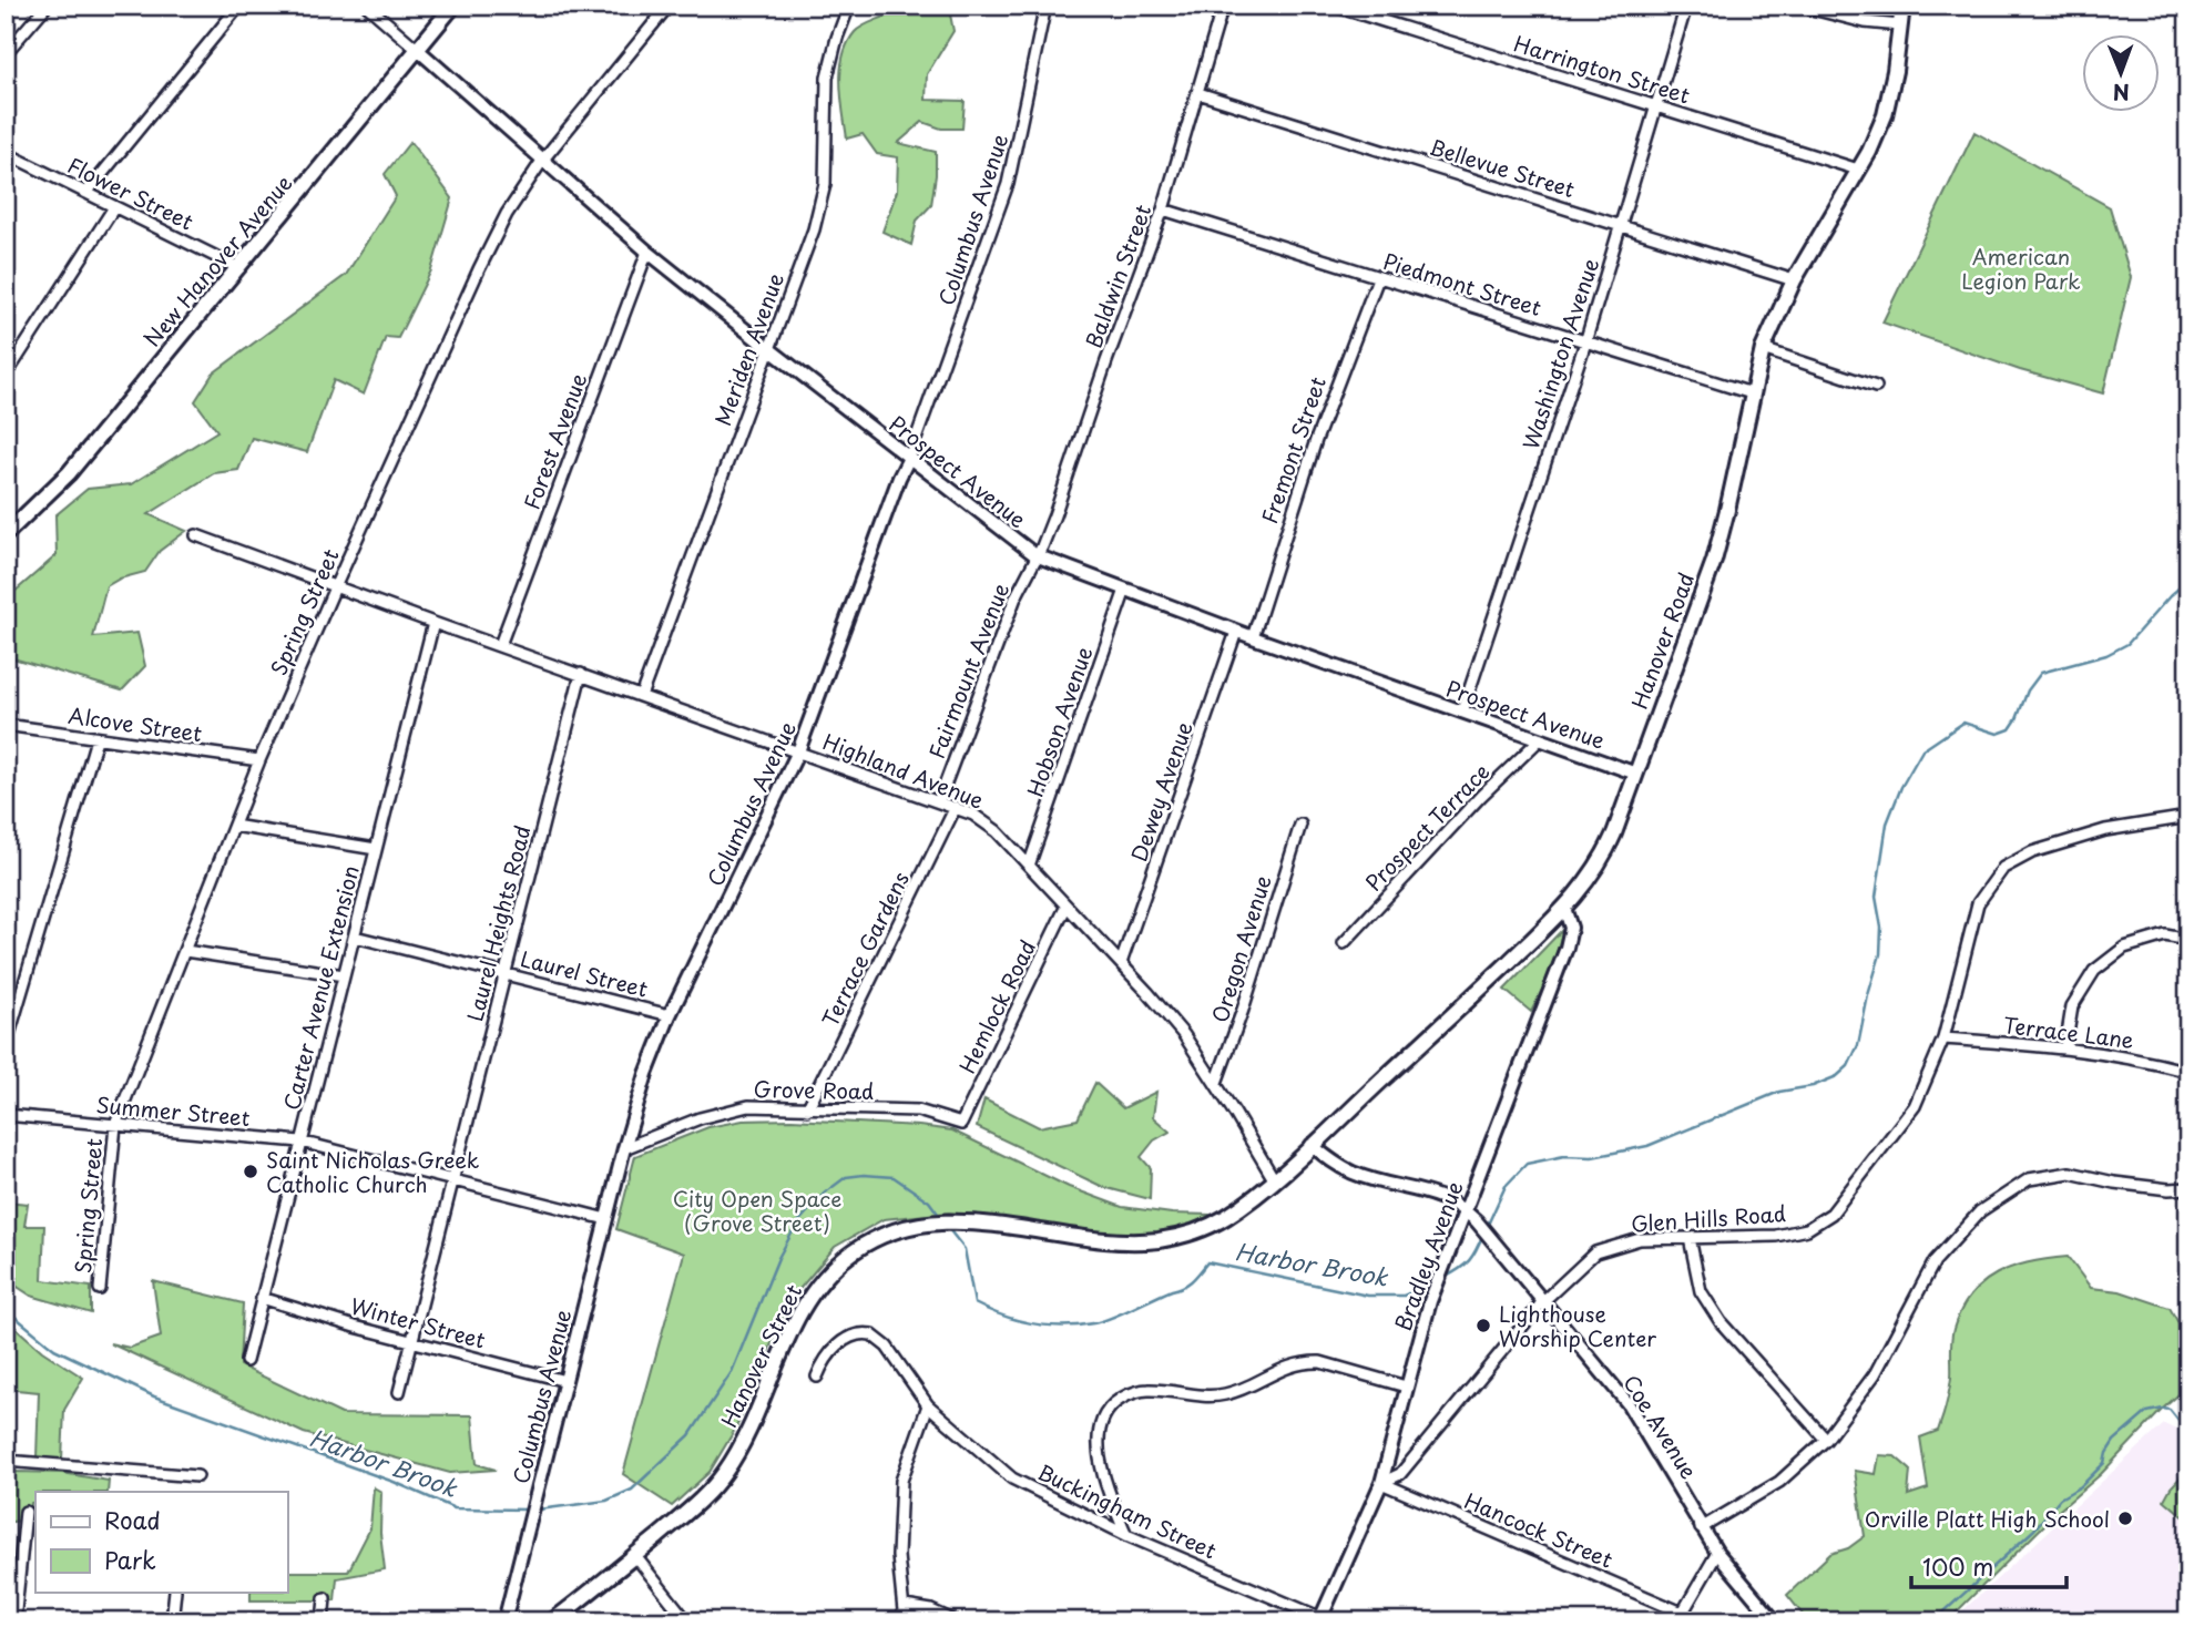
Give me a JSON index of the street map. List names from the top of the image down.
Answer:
{
  "streets": {
    "main road": ["New Hanover Avenue", "Hanover Road", "Hanover Street"],
    "street": [
      "Harrington Street",
      "Bellevue Street",
      "Flower Street",
      "Columbus Avenue",
      "Baldwin Street",
      "Piedmont Street",
      "Meriden Avenue",
      "Washington Avenue",
      "Forest Avenue",
      "Fremont Street",
      "Prospect Avenue",
      "Spring Street",
      "Fairmount Avenue",
      "Hobson Avenue",
      "Alcove Street",
      "Highland Avenue",
      "Dewey Avenue",
      "Prospect Terrace",
      "Laurel Heights Road",
      "Terrace Gardens",
      "Oregon Avenue",
      "Laurel Street",
      "Carter Avenue Extension",
      "Hemlock Road",
      "Terrace Lane",
      "Grove Road",
      "Summer Street",
      "Glen Hills Road",
      "Bradley Avenue",
      "Winter Street",
      "Coe Avenue",
      "Buckingham Street",
      "Hancock Street"
    ]
  },
  "crossings": [
    ["Harrington Street", "Washington Avenue"],
    ["Harrington Street", "Hanover Road"],
    ["Bellevue Street", "Baldwin Street"],
    ["Bellevue Street", "Washington Avenue"],
    ["Bellevue Street", "Hanover Road"],
    ["Flower Street", "New Hanover Avenue"],
    ["Columbus Avenue", "Prospect Avenue"],
    ["Columbus Avenue", "Highland Avenue"],
    ["Columbus Avenue", "Laurel Street"],
    ["Columbus Avenue", "Grove Road"],
    ["Columbus Avenue", "Summer Street"],
    ["Columbus Avenue", "Winter Street"],
    ["New Hanover Avenue", "Prospect Avenue"],
    ["Baldwin Street", "Piedmont Street"],
    ["Baldwin Street", "Prospect Avenue"],
    ["Baldwin Street", "Fairmount Avenue"],
    ["Piedmont Street", "Washington Avenue"],
    ["Piedmont Street", "Fremont Street"],
    ["Piedmont Street", "Hanover Road"],
    ["Meriden Avenue", "Prospect Avenue"],
    ["Meriden Avenue", "Highland Avenue"],
    ["Washington Avenue", "Prospect Avenue"],
    ["Forest Avenue", "Prospect Avenue"],
    ["Forest Avenue", "Highland Avenue"],
    ["Fremont Street", "Prospect Avenue"],
    ["Prospect Avenue", "Spring Street"],
    ["Prospect Avenue", "Hanover Road"],
    ["Prospect Avenue", "Fairmount Avenue"],
    ["Prospect Avenue", "Hobson Avenue"],
    ["Prospect Avenue", "Dewey Avenue"],
    ["Prospect Avenue", "Prospect Terrace"],
    ["Spring Street", "Alcove Street"],
    ["Spring Street", "Highland Avenue"],
    ["Spring Street", "Summer Street"],
    ["Hanover Road", "Highland Avenue"],
    ["Hanover Road", "Bradley Avenue"],
    ["Hanover Road", "Hanover Street"],
    ["Hanover Road", "Coe Avenue"],
    ["Fairmount Avenue", "Highland Avenue"],
    ["Hobson Avenue", "Highland Avenue"],
    ["Highland Avenue", "Dewey Avenue"],
    ["Highland Avenue", "Laurel Heights Road"],
    ["Highland Avenue", "Terrace Gardens"],
    ["Highland Avenue", "Oregon Avenue"],
    ["Highland Avenue", "Carter Avenue Extension"],
    ["Highland Avenue", "Hemlock Road"],
    ["Highland Avenue", "Hanover Street"],
    ["Laurel Heights Road", "Laurel Street"],
    ["Laurel Heights Road", "Summer Street"],
    ["Laurel Heights Road", "Winter Street"],
    ["Terrace Gardens", "Grove Road"],
    ["Laurel Street", "Carter Avenue Extension"],
    ["Carter Avenue Extension", "Summer Street"],
    ["Carter Avenue Extension", "Winter Street"],
    ["Hemlock Road", "Grove Road"],
    ["Terrace Lane", "Glen Hills Road"],
    ["Glen Hills Road", "Bradley Avenue"],
    ["Glen Hills Road", "Coe Avenue"],
    ["Glen Hills Road", "Hancock Street"],
    ["Bradley Avenue", "Coe Avenue"],
    ["Bradley Avenue", "Buckingham Street"],
    ["Bradley Avenue", "Hancock Street"]
  ],
  "water": ["Harbor Brook"],
  "parks": ["American Legion Park", "City Open Space (Grove Street)"],
  "places": ["Saint Nicholas Greek Catholic Church", "Lighthouse Worship Center", "Orville Platt High School"],
  "legend": ["Road", "Park"],
  "scale_bar": "100 m",
  "north": "bottom"
}
